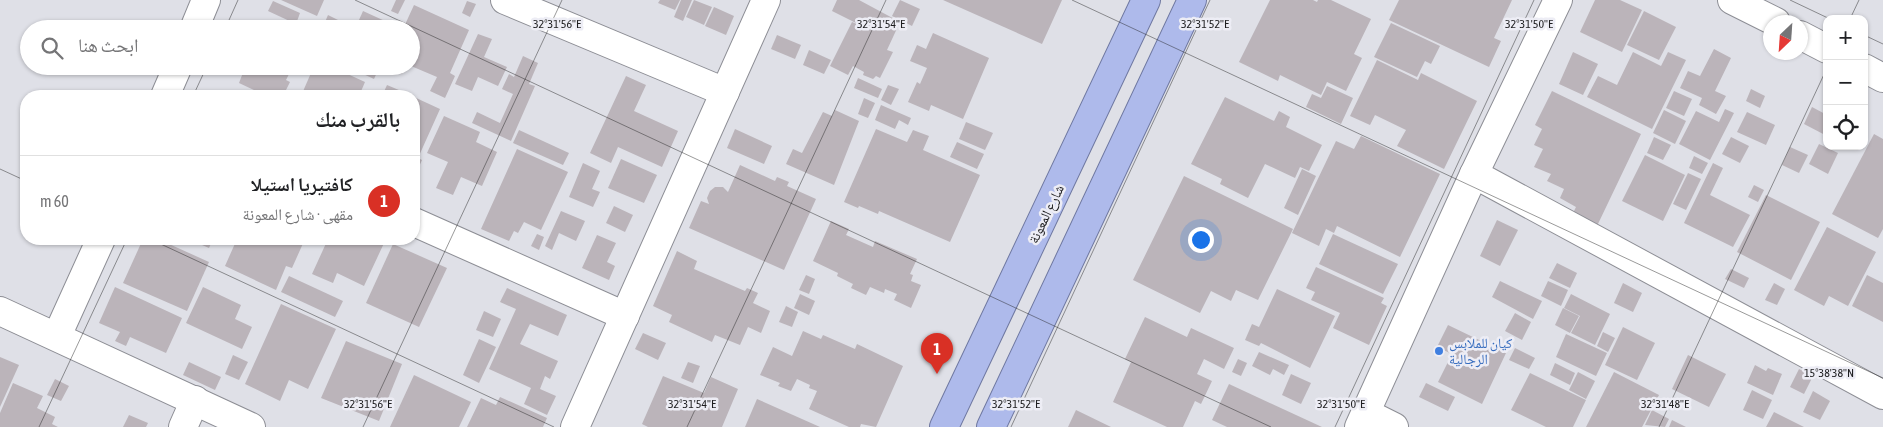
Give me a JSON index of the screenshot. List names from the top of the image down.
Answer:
{
  "streets": {
    "highway": ["شارع المعونة"]
  },
  "places": ["كيان للملابس الرجالية"],
  "north": "bottom left",
  "page": {
    "map_buttons": ["+", "−"],
    "search": "ابحث هنا",
    "heading": "بالقرب منك",
    "list": [
      {
        "mark": "1",
        "name": "كافتيريا استيلا",
        "note": "مقهى · شارع المعونة",
        "value": "60 m"
      }
    ],
    "pins": "1"
  },
  "coordinates": [
    "32°31'56\"E",
    "32°31'54\"E",
    "32°31'52\"E",
    "32°31'50\"E",
    "15°38'38\"N",
    "32°31'48\"E"
  ]
}
